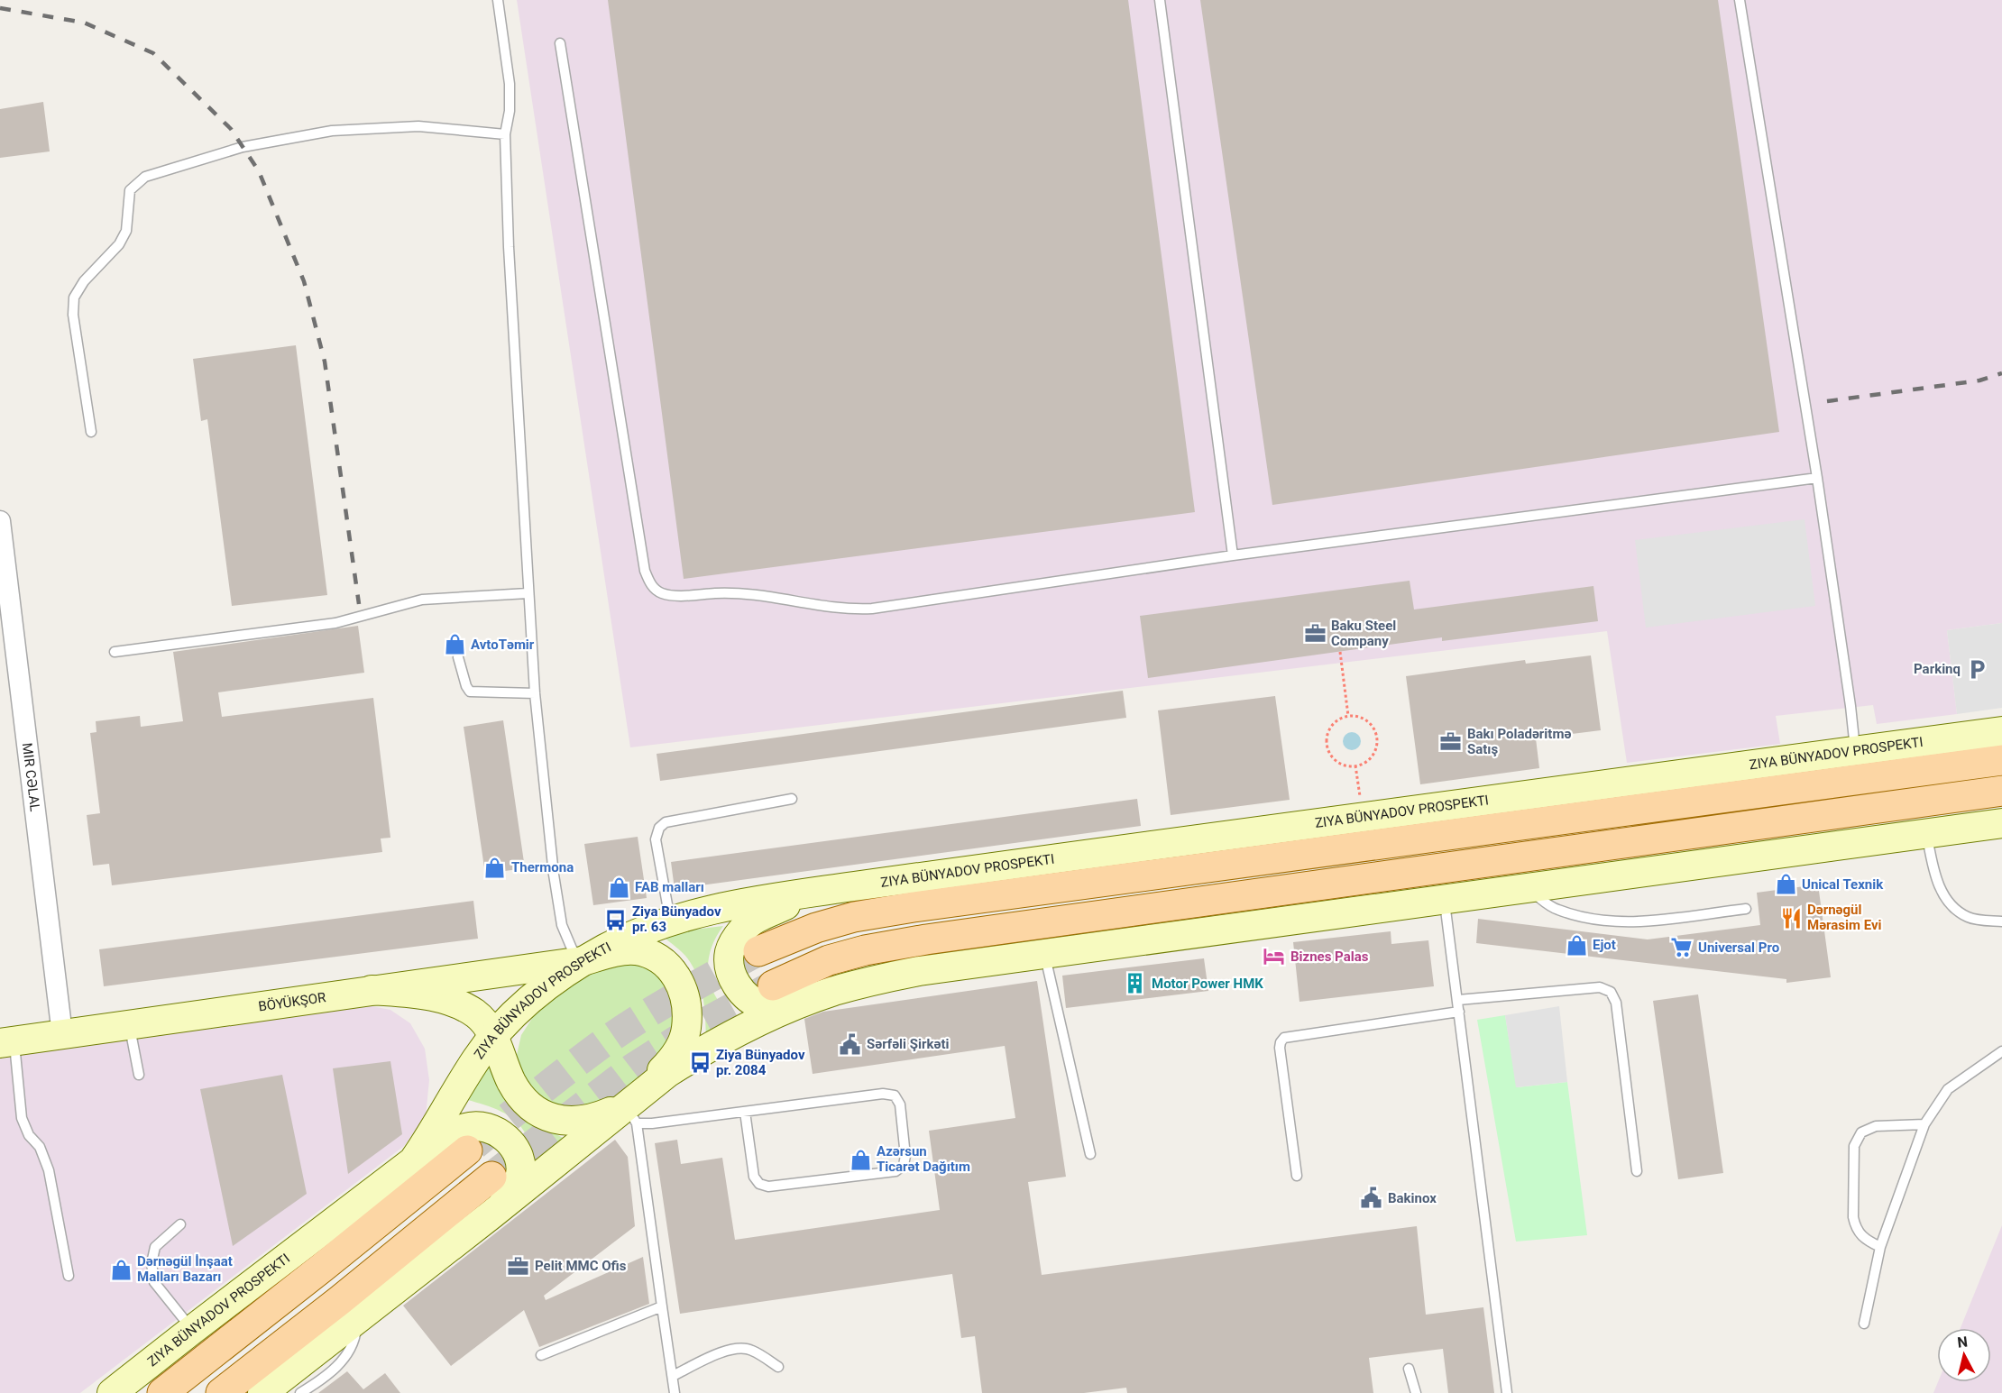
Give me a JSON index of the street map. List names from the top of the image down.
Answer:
{
  "streets": {
    "main road": ["ZIYA BÜNYADOV PROSPEKTI", "BÖYÜKŞOR"],
    "street": ["MIR CƏLAL"]
  },
  "crossings": [
    ["ZIYA BÜNYADOV PROSPEKTI", "BÖYÜKŞOR"],
    ["MIR CƏLAL", "BÖYÜKŞOR"]
  ],
  "places": {
    "office": ["Baku Steel Company", "Bakı Poladəritmə Satış", "Pelit MMC Ofis"],
    "shop": [
      "AvtoTəmir",
      "Thermona",
      "Unical Texnik",
      "FAB malları",
      "Ejot",
      "Azərsun Ticarət Dağıtım",
      "Dərnəgül İnşaat Malları Bazarı"
    ],
    "parking": ["Parkinq"],
    "restaurant": ["Dərnəgül Mərasim Evi"],
    "bus stop": ["Ziya Bünyadov pr. 63", "Ziya Bünyadov pr. 2084"],
    "supermarket": ["Universal Pro"],
    "hotel": ["Biznes Palas"],
    "building": ["Motor Power HMK"],
    "public building": ["Sərfəli Şirkəti", "Bakinox"]
  },
  "north": "top"
}
